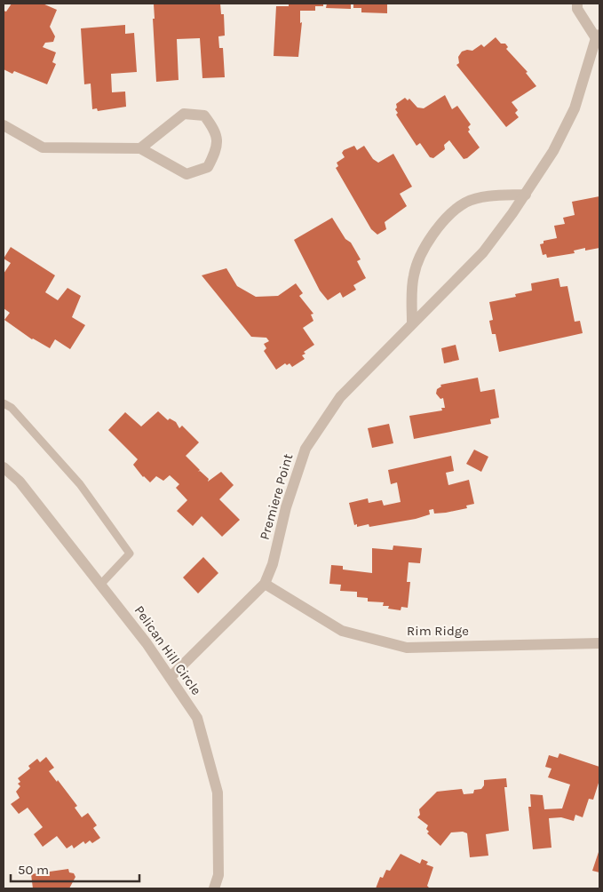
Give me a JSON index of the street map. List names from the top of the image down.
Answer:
{
  "streets": {
    "street": ["Premiere Point", "Rim Ridge", "Pelican Hill Circle"]
  },
  "crossings": [
    ["Premiere Point", "Rim Ridge"],
    ["Premiere Point", "Pelican Hill Circle"]
  ],
  "scale_bar": "50 m"
}
